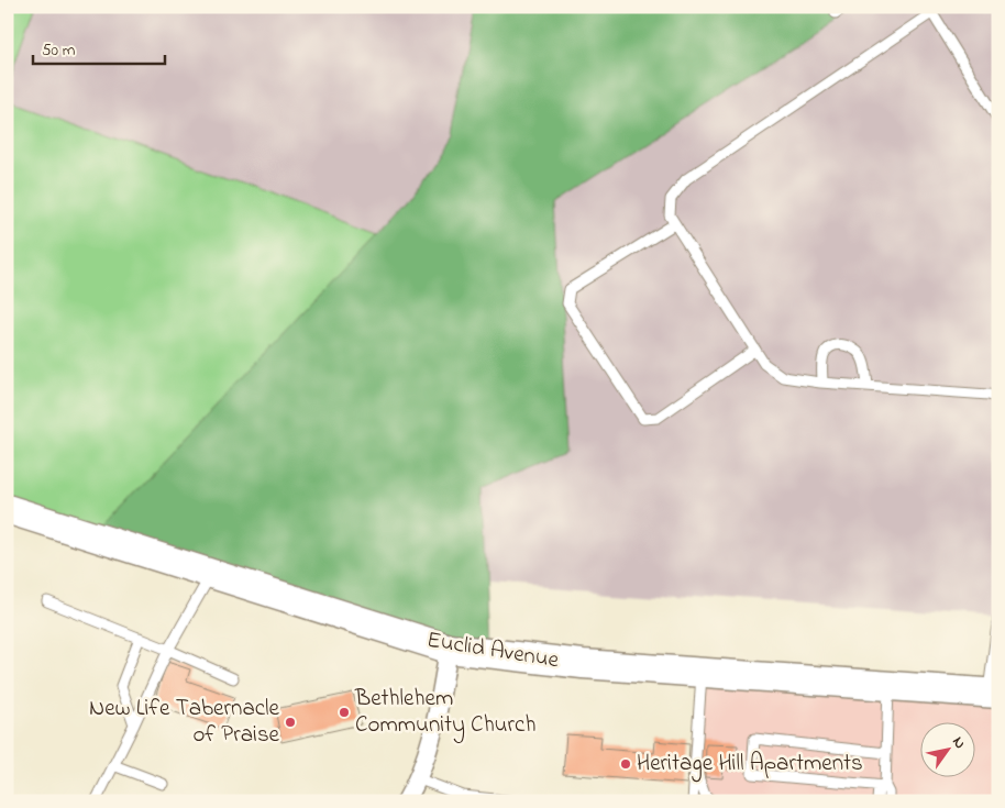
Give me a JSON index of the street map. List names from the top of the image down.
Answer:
{
  "streets": {
    "main road": ["Euclid Avenue"]
  },
  "places": ["Bethlehem Community Church", "New Life Tabernacle of Praise", "Heritage Hill Apartments"],
  "scale_bar": "50 m",
  "north": "top right"
}
